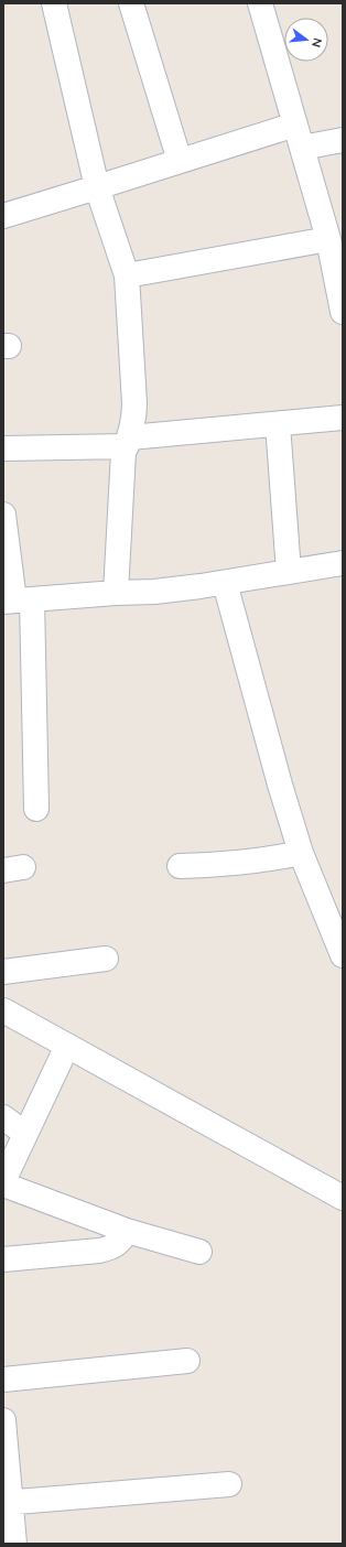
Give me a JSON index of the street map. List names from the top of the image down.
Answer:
{
  "north": "right"
}
